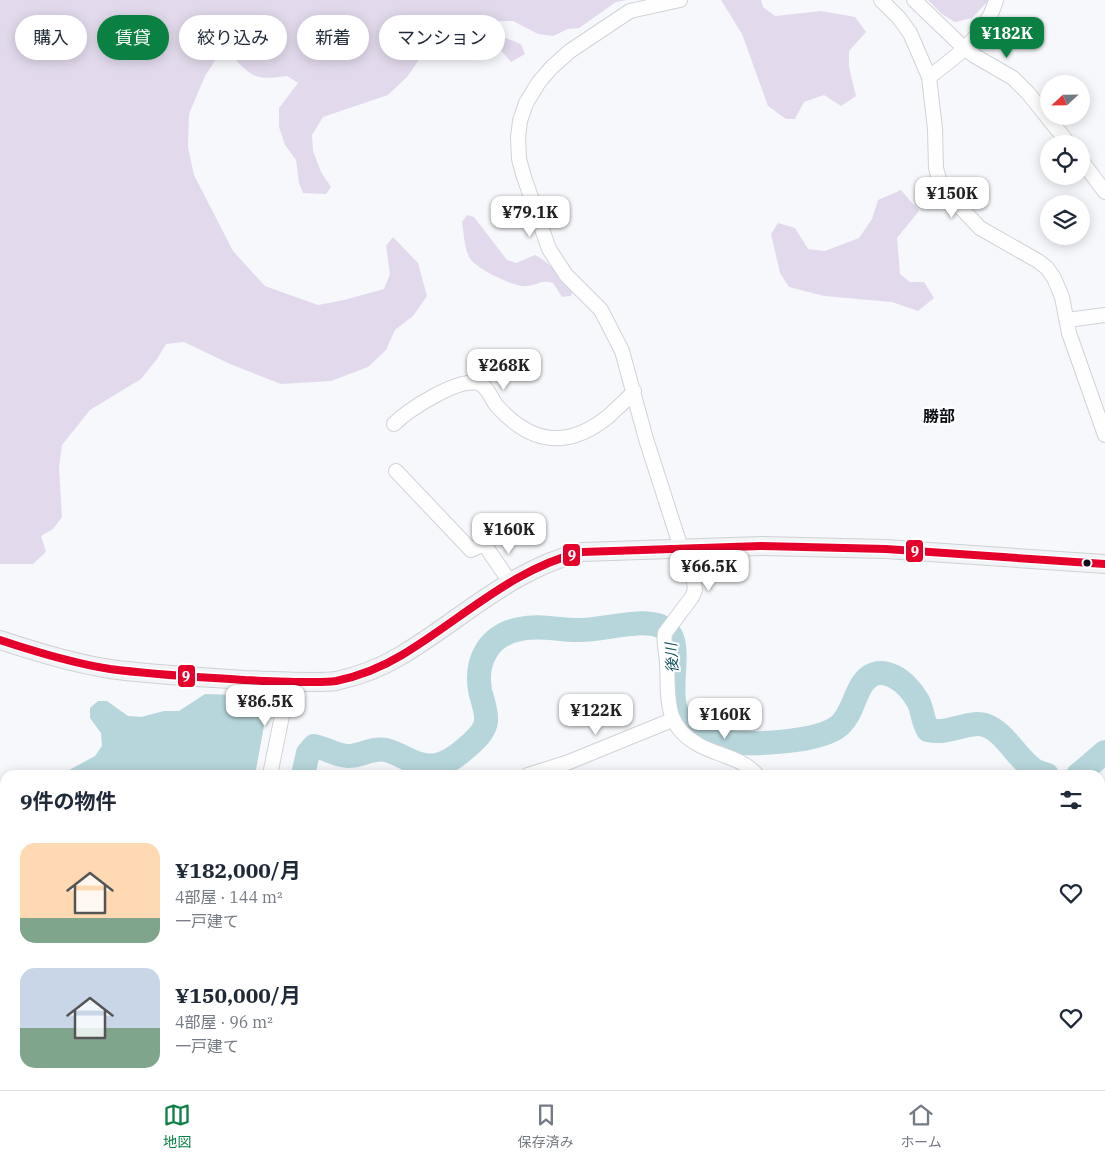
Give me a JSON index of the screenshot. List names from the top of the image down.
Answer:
{
  "districts": ["勝部"],
  "water": ["後川"],
  "lines": ["transit line 9"],
  "north": "left",
  "page": {
    "chip": [
      "購入",
      "賃貸",
      "絞り込み",
      "新着",
      "マンション"
    ],
    "price": [
      "¥182K",
      "¥150K",
      "¥79.1K",
      "¥268K",
      "¥160K",
      "¥66.5K",
      "¥86.5K",
      "¥122K",
      "¥160K"
    ],
    "heading": "9件の物件",
    "list": [
      {
        "name": "¥182,000/月",
        "note": "4部屋 · 144 m² · 一戸建て"
      },
      {
        "name": "¥150,000/月",
        "note": "4部屋 · 96 m² · 一戸建て"
      }
    ],
    "tabs": ["地図", "保存済み", "ホーム"]
  }
}
